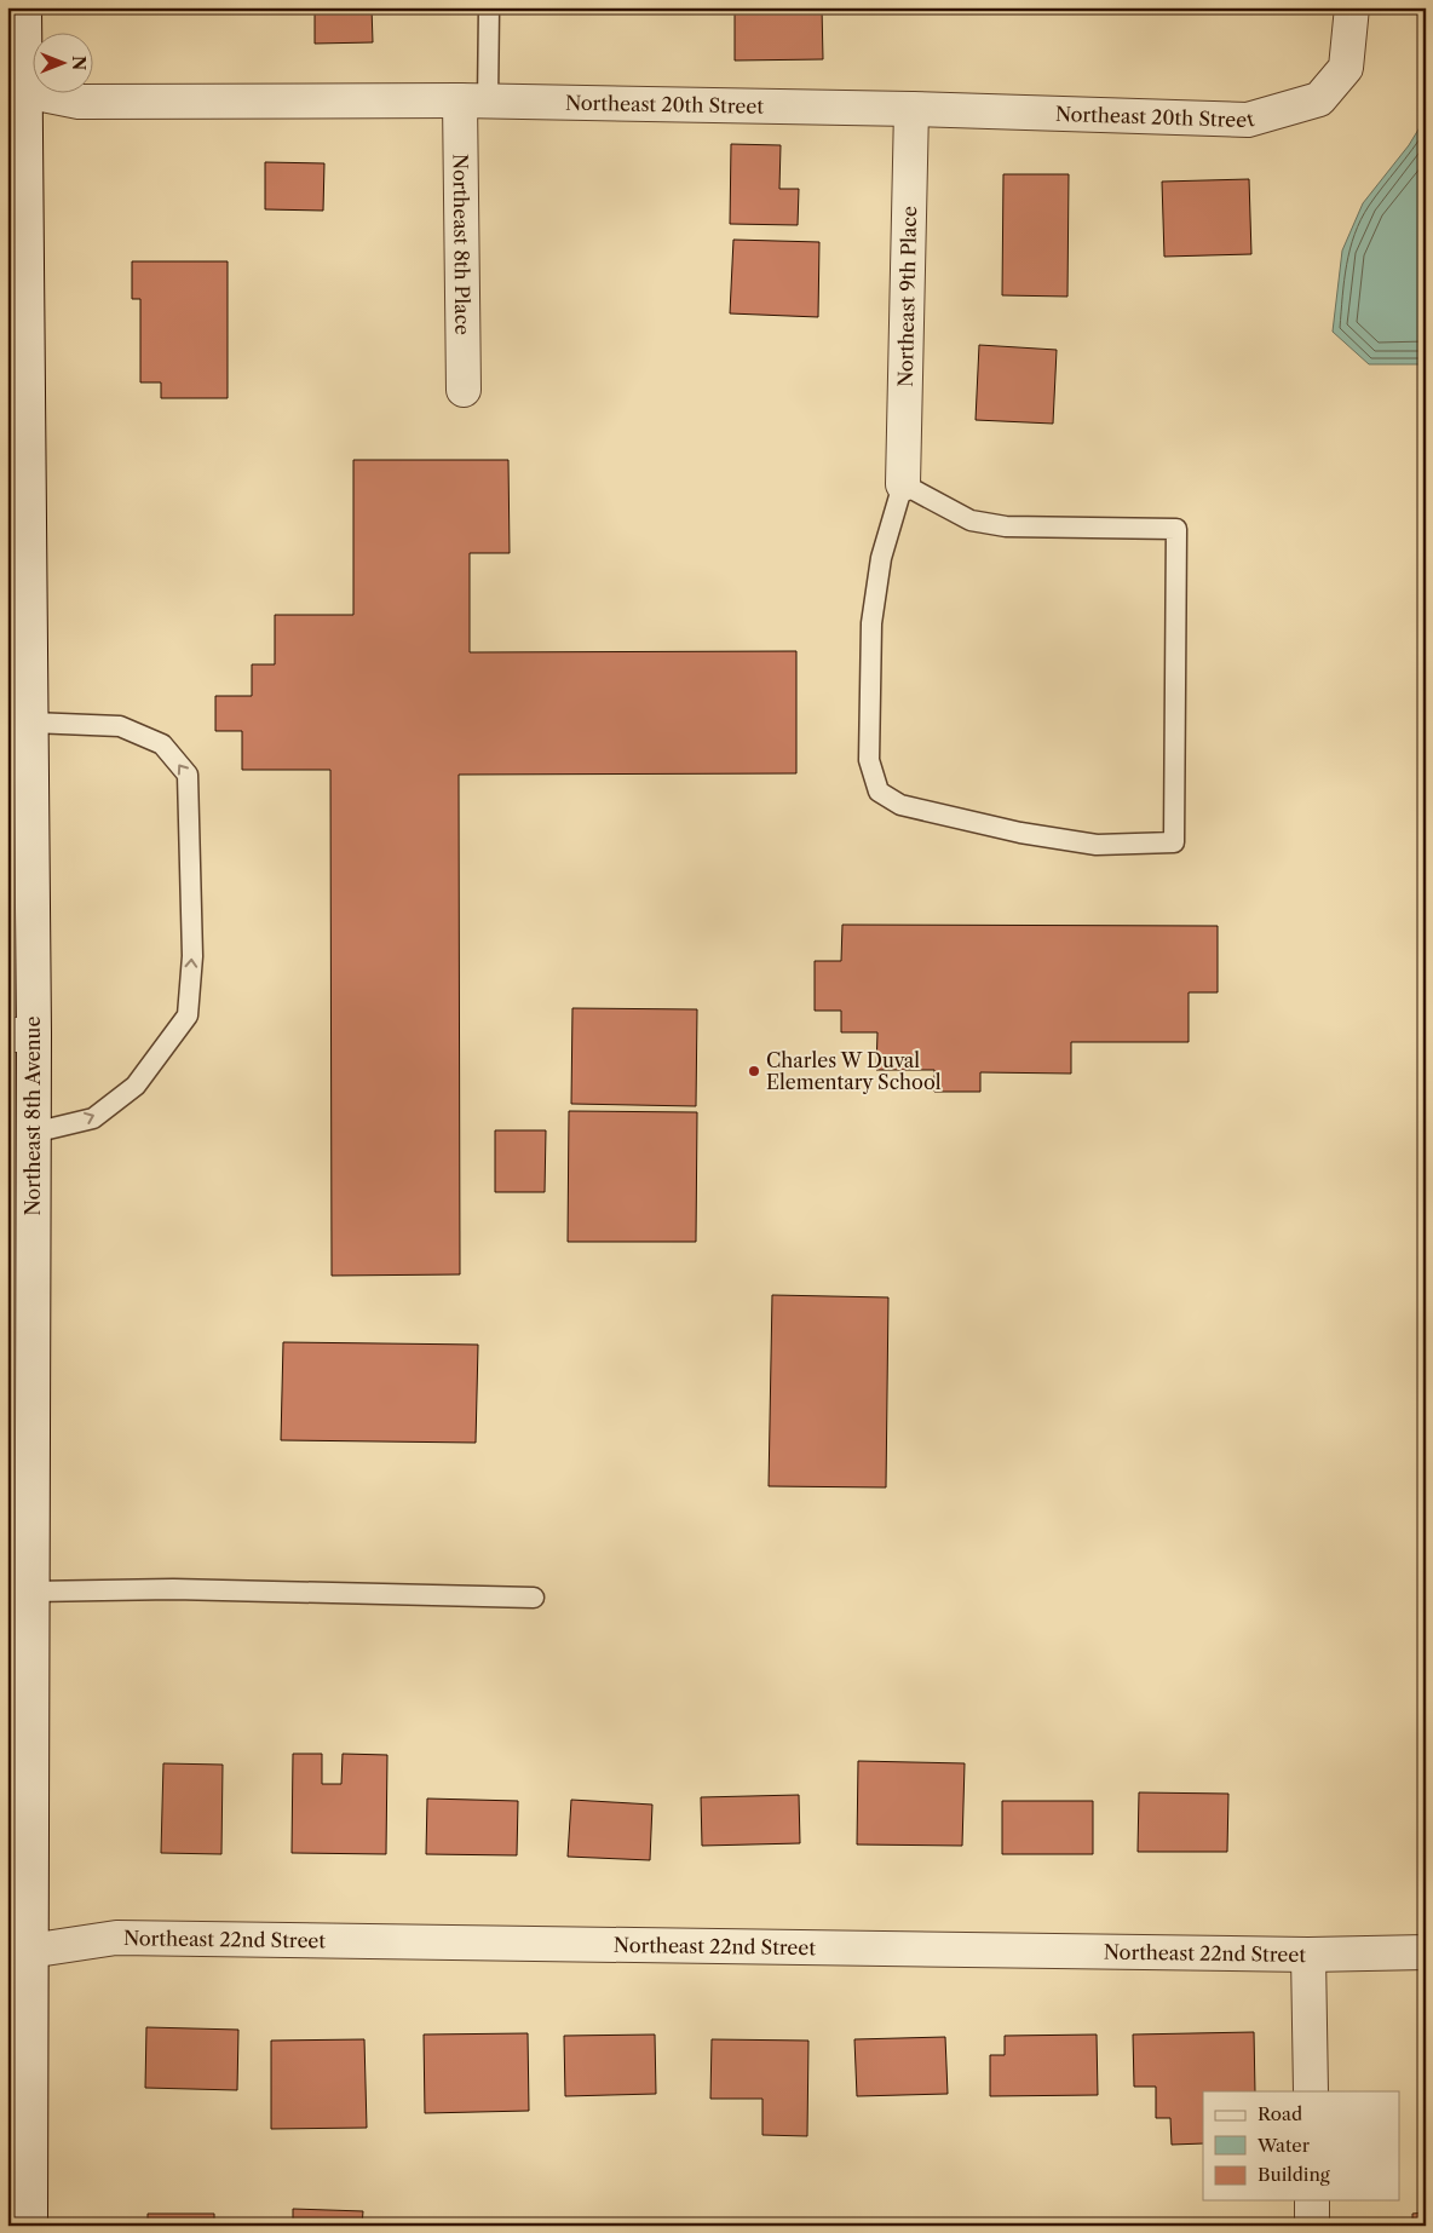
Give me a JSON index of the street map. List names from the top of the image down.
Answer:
{
  "streets": {
    "street": [
      "Northeast 20th Street",
      "Northeast 8th Place",
      "Northeast 9th Place",
      "Northeast 8th Avenue",
      "Northeast 22nd Street"
    ]
  },
  "crossings": [
    ["Northeast 20th Street", "Northeast 8th Place"],
    ["Northeast 20th Street", "Northeast 9th Place"],
    ["Northeast 20th Street", "Northeast 8th Avenue"],
    ["Northeast 8th Avenue", "Northeast 22nd Street"]
  ],
  "places": ["Charles W Duval Elementary School"],
  "legend": ["Road", "Water", "Building"],
  "north": "right"
}
